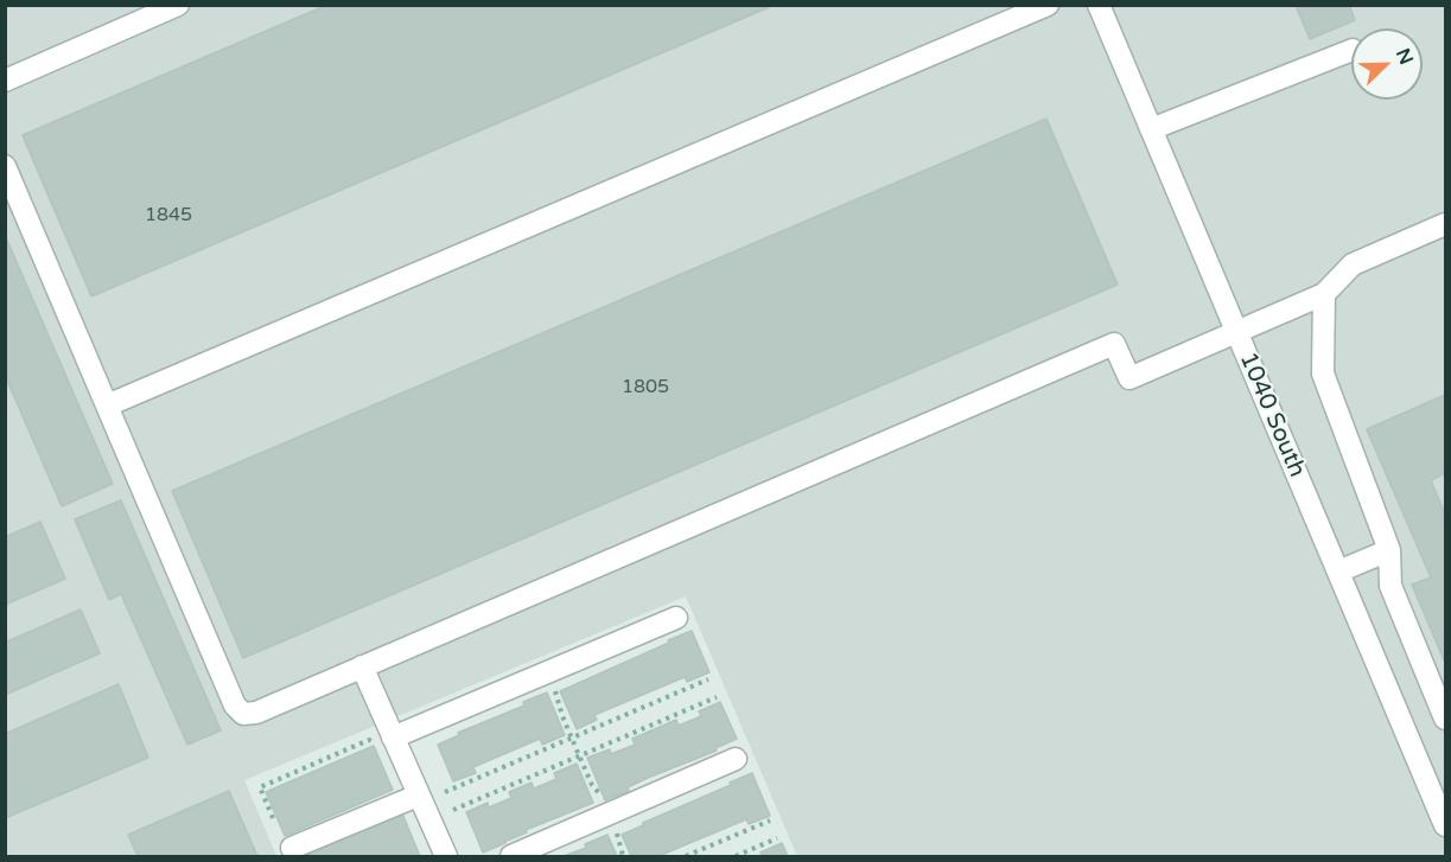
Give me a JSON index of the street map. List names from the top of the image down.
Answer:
{
  "streets": {
    "street": ["1040 South"]
  },
  "house_numbers": ["1845", "1805"],
  "north": "top right"
}
